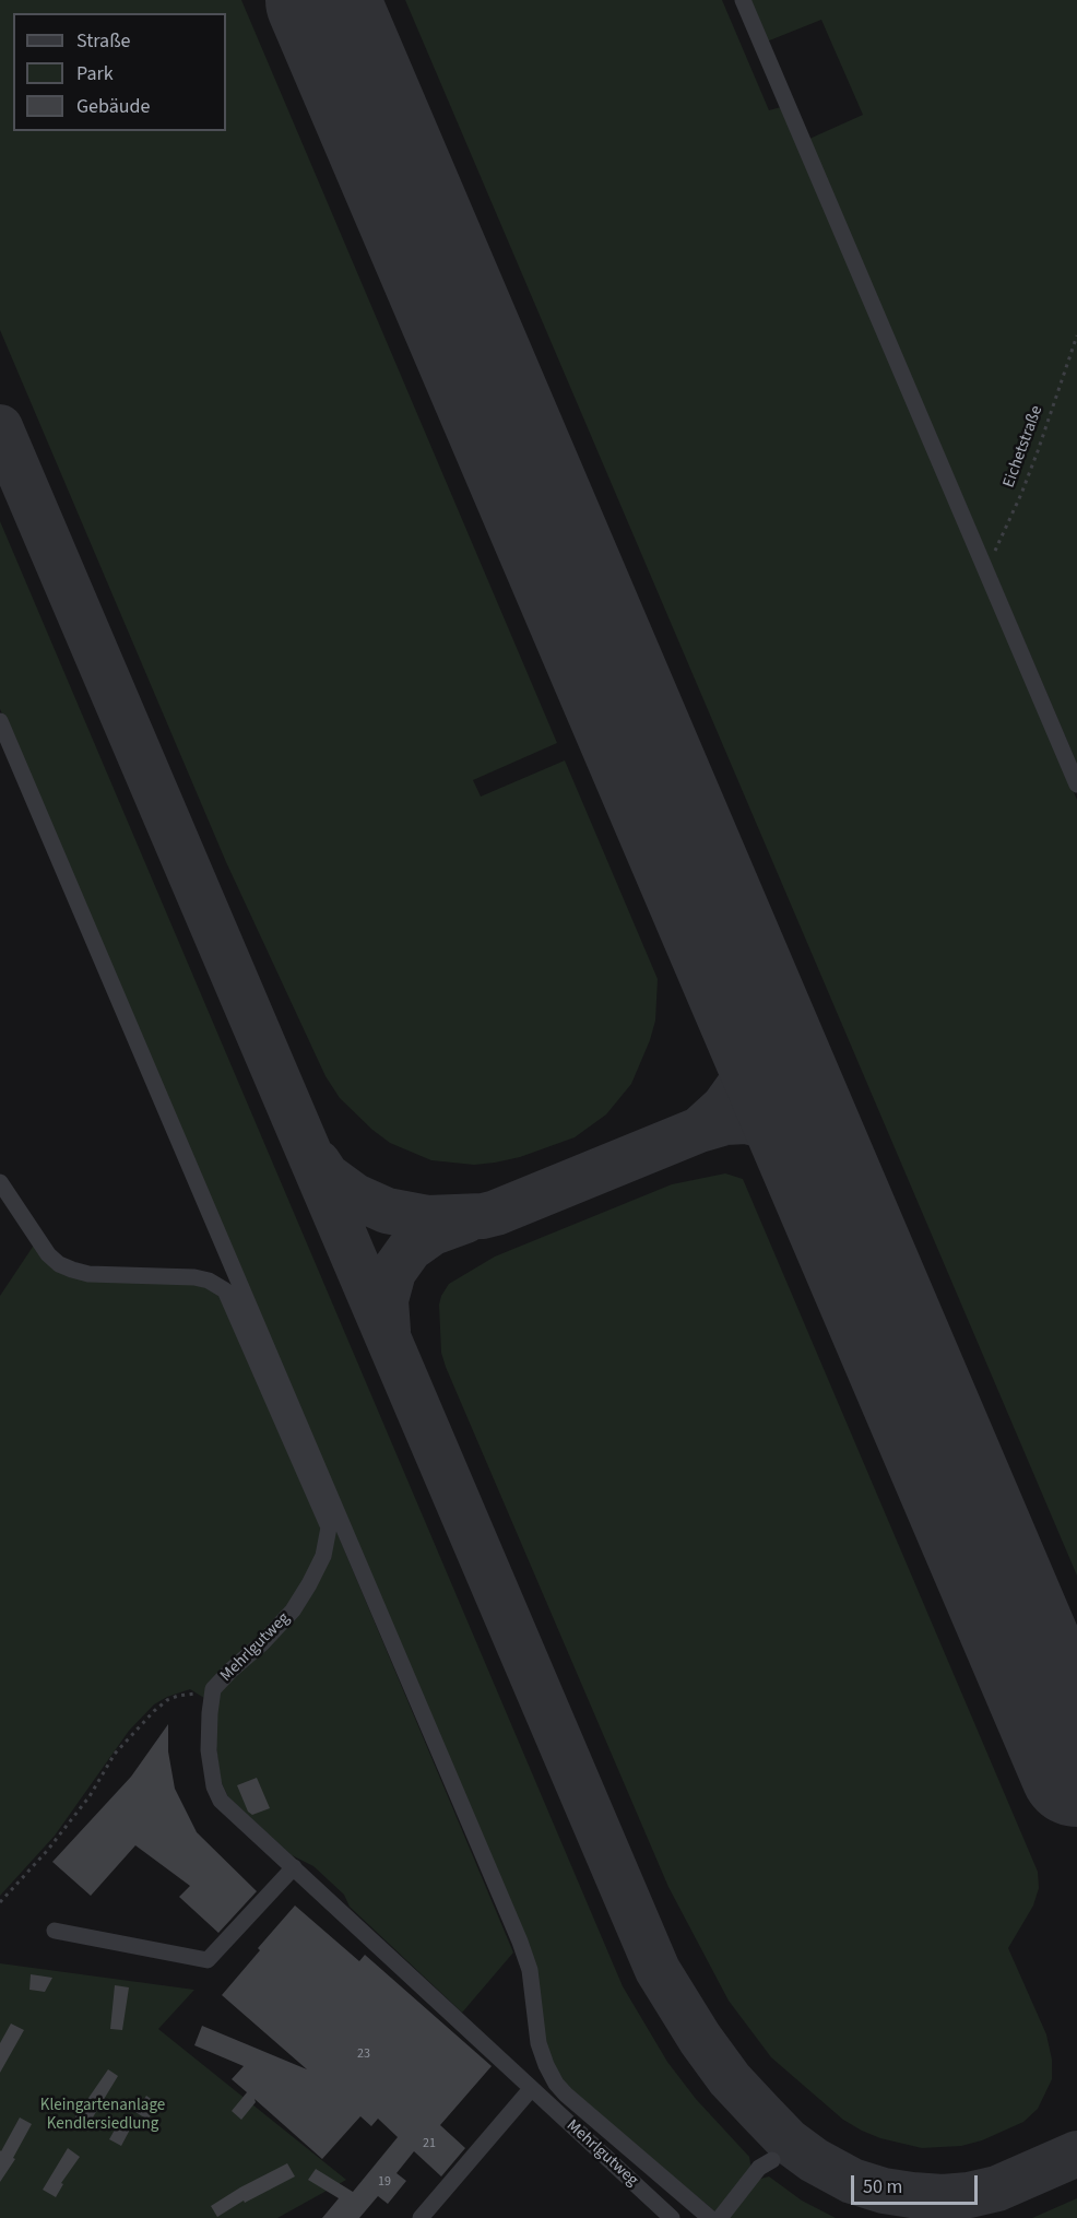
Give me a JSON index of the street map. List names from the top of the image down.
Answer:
{
  "streets": {
    "street": ["Mehrlgutweg"],
    "path": ["Eichetstraße"]
  },
  "parks": ["Kleingartenanlage Kendlersiedlung"],
  "house_numbers": ["23", "21", "19"],
  "legend": ["Straße", "Park", "Gebäude"],
  "scale_bar": "50 m"
}
